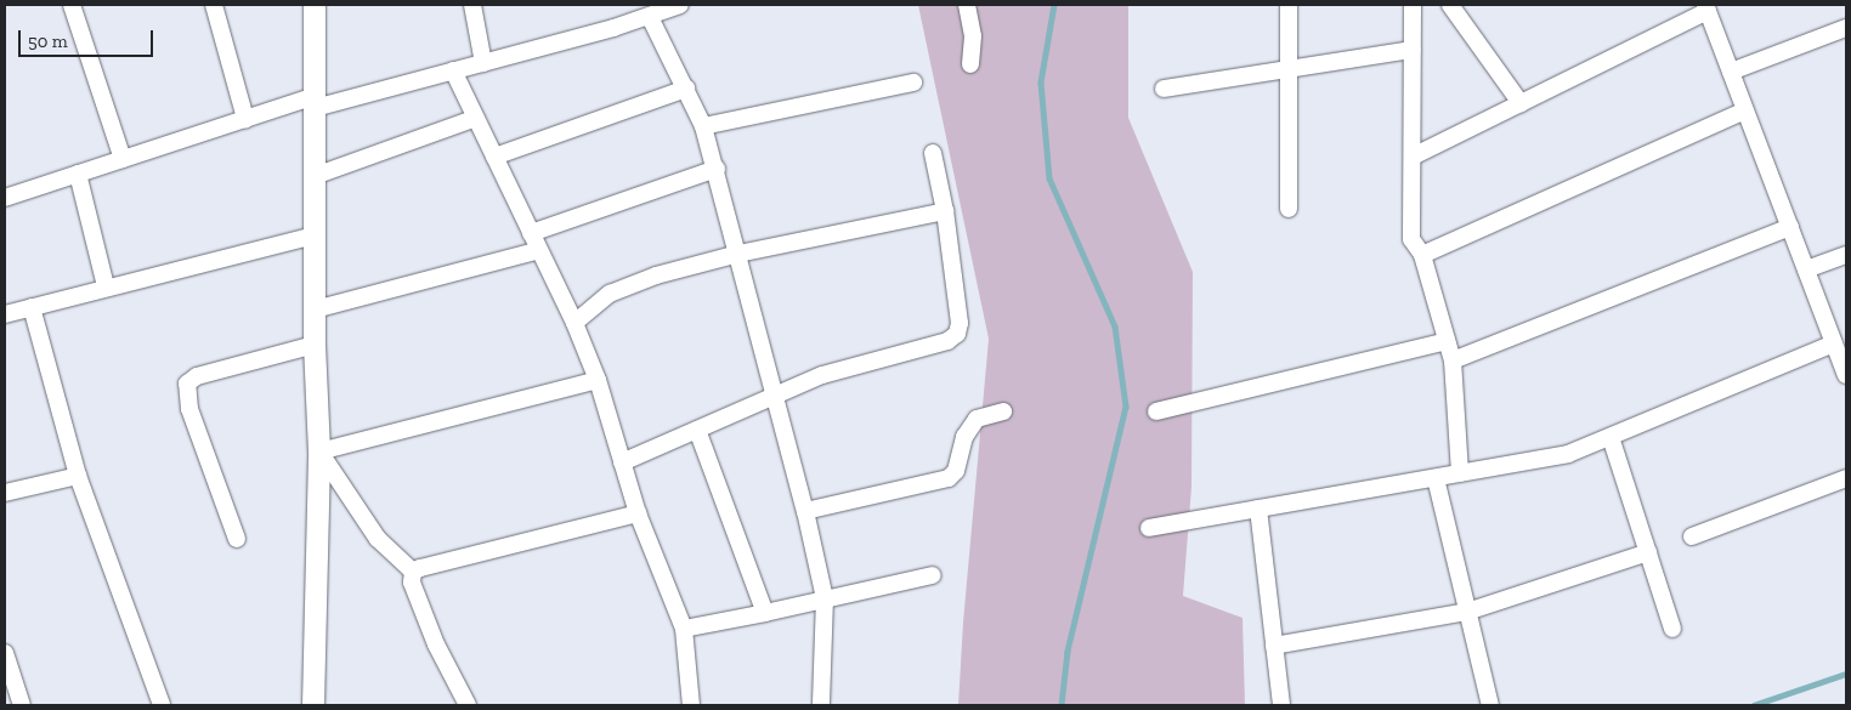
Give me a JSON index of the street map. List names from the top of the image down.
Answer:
{
  "scale_bar": "50 m"
}
